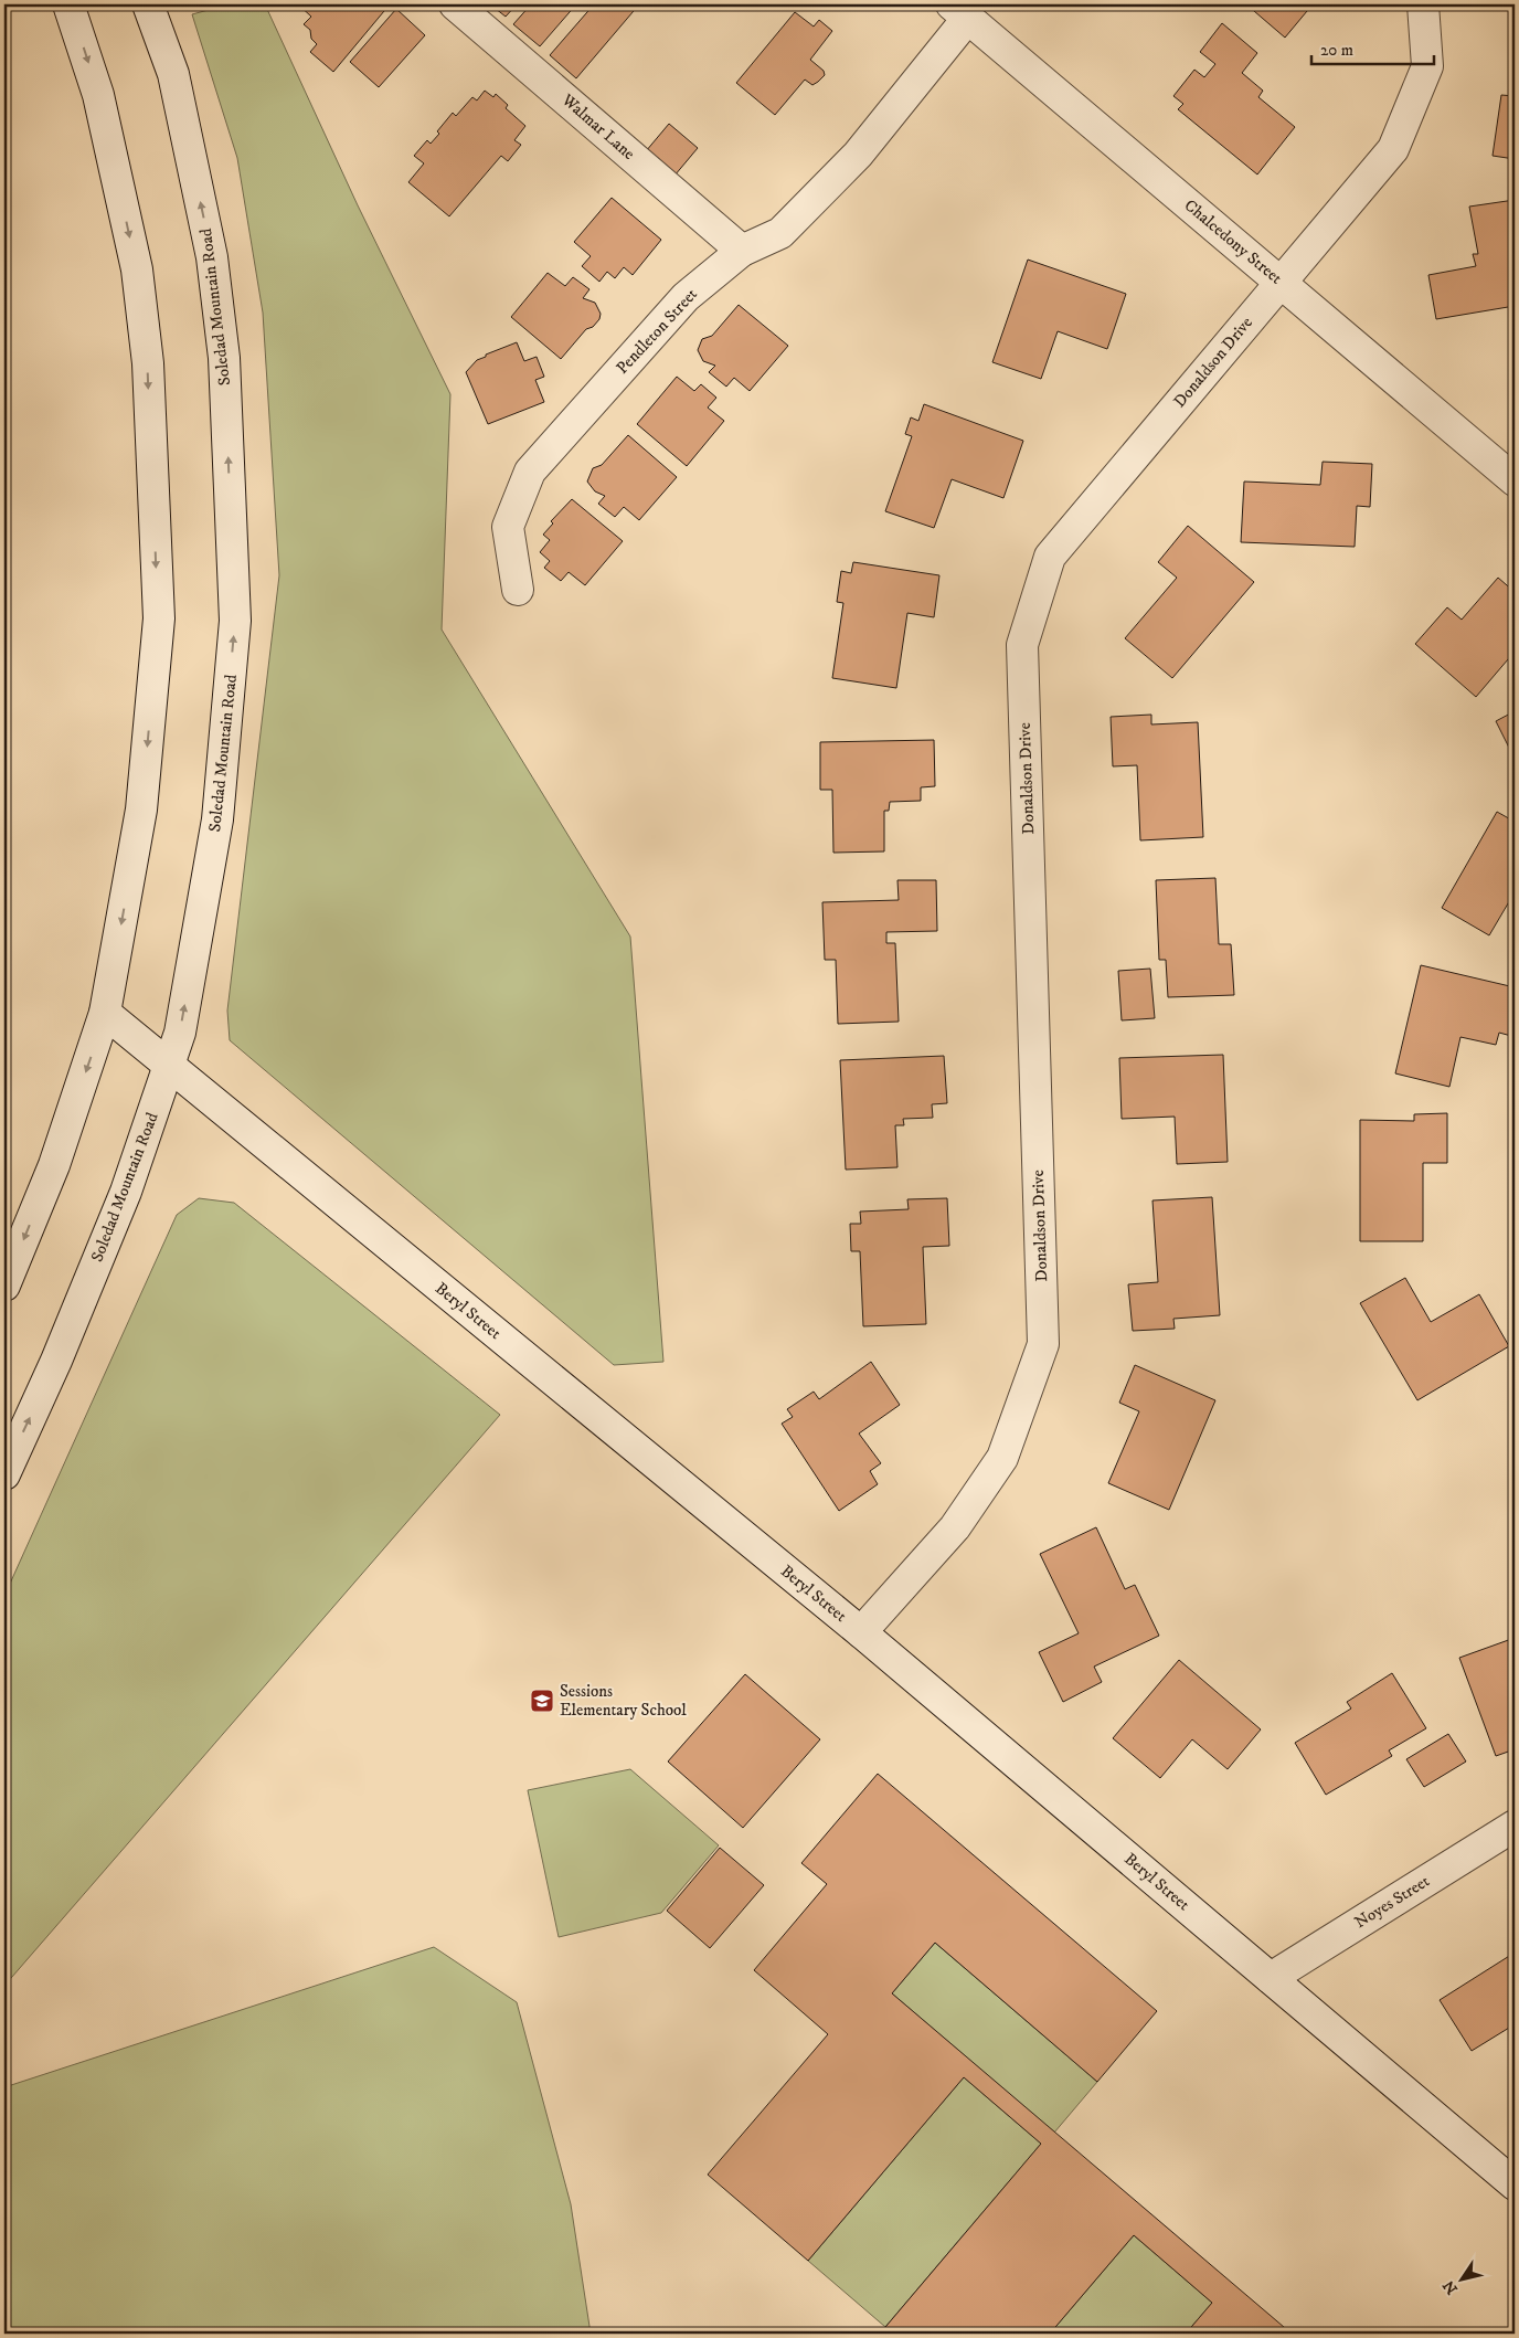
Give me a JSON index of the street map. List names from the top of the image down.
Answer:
{
  "streets": {
    "main road": [
      "Walmar Lane",
      "Chalcedony Street",
      "Soledad Mountain Road",
      "Pendleton Street",
      "Donaldson Drive",
      "Beryl Street",
      "Noyes Street"
    ]
  },
  "crossings": [
    ["Walmar Lane", "Pendleton Street"],
    ["Chalcedony Street", "Pendleton Street"],
    ["Chalcedony Street", "Donaldson Drive"],
    ["Soledad Mountain Road", "Beryl Street"],
    ["Donaldson Drive", "Beryl Street"],
    ["Beryl Street", "Noyes Street"]
  ],
  "places": {
    "school or university": ["Sessions Elementary School"]
  },
  "scale_bar": "20 m",
  "north": "bottom left"
}
